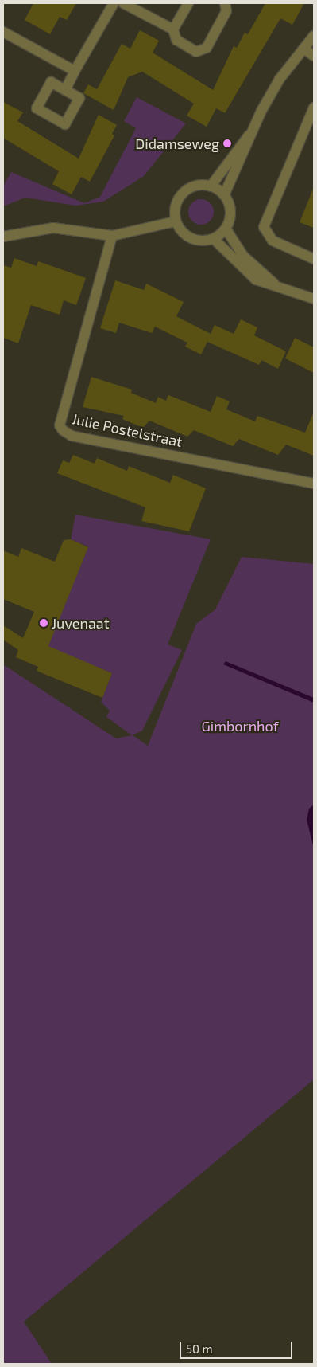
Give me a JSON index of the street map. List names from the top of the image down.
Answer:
{
  "streets": {
    "street": ["Julie Postelstraat"]
  },
  "parks": ["Gimbornhof"],
  "places": ["Didamseweg", "Juvenaat"],
  "scale_bar": "50 m"
}
